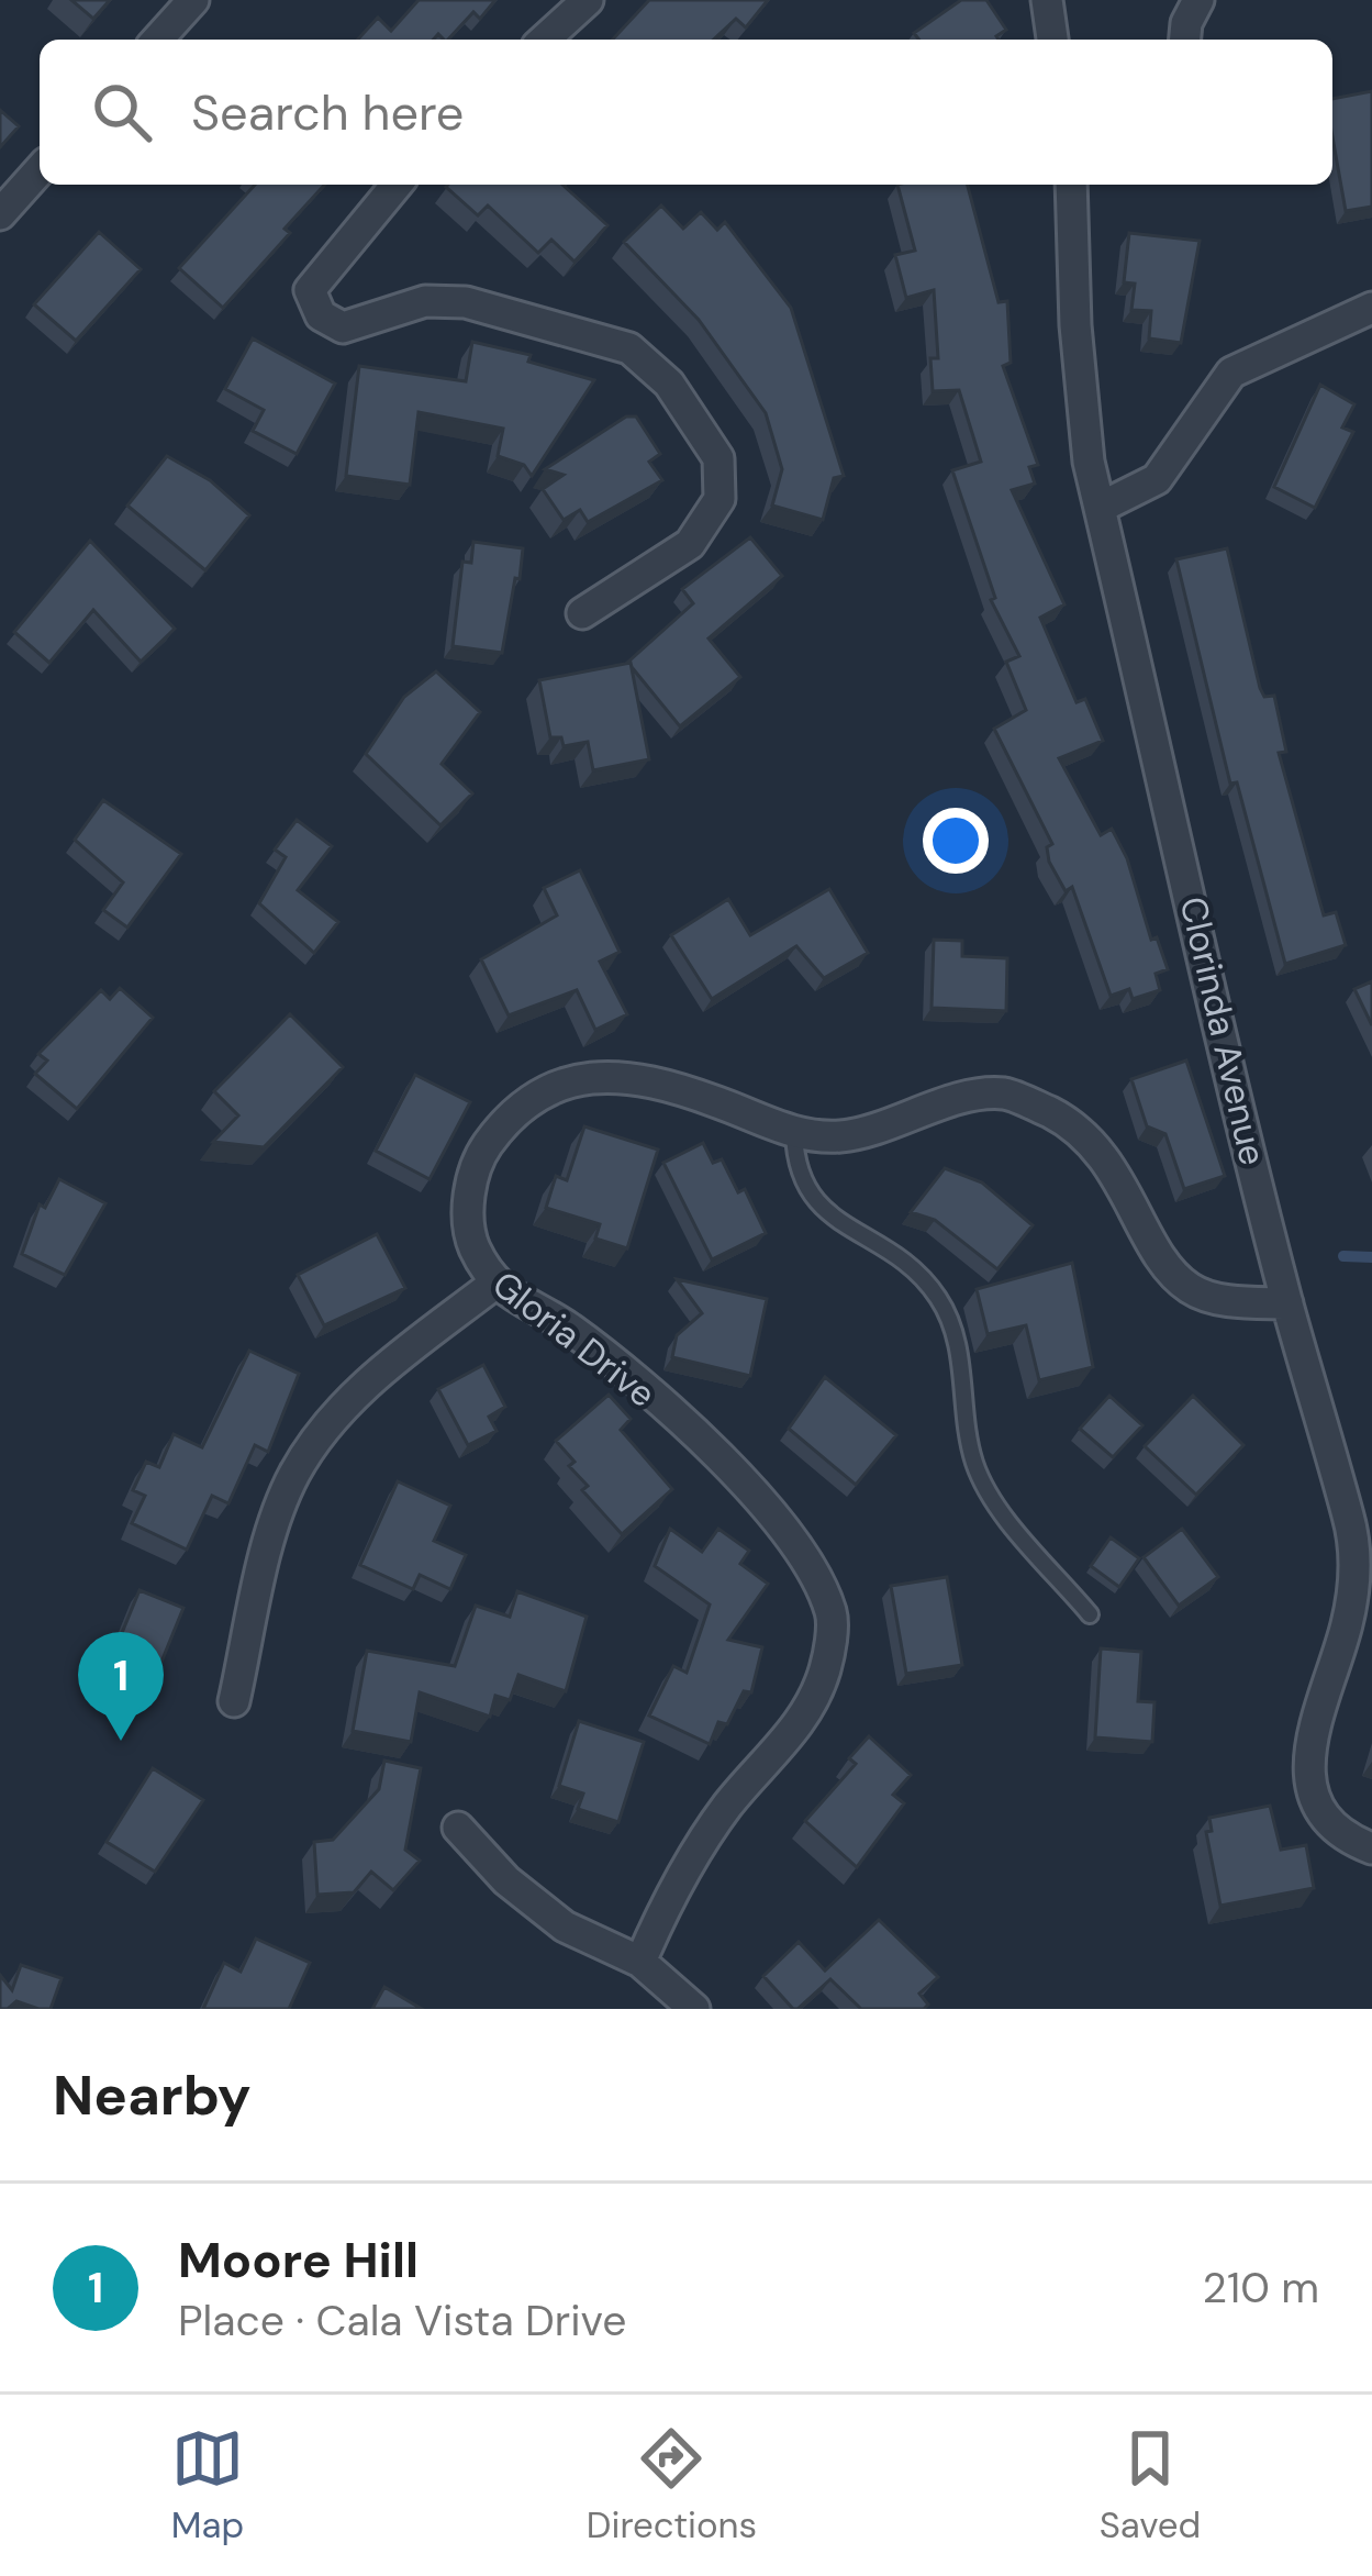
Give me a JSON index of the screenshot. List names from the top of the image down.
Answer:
{
  "streets": {
    "street": ["Clorinda Avenue", "Gloria Drive"]
  },
  "crossings": [
    ["Clorinda Avenue", "Gloria Drive"]
  ],
  "page": {
    "search": "Search here",
    "pins": "1",
    "heading": "Nearby",
    "list": [
      {
        "mark": "1",
        "name": "Moore Hill",
        "note": "Place · Cala Vista Drive",
        "value": "210 m"
      }
    ],
    "nav": ["Map", "Directions", "Saved"]
  }
}
